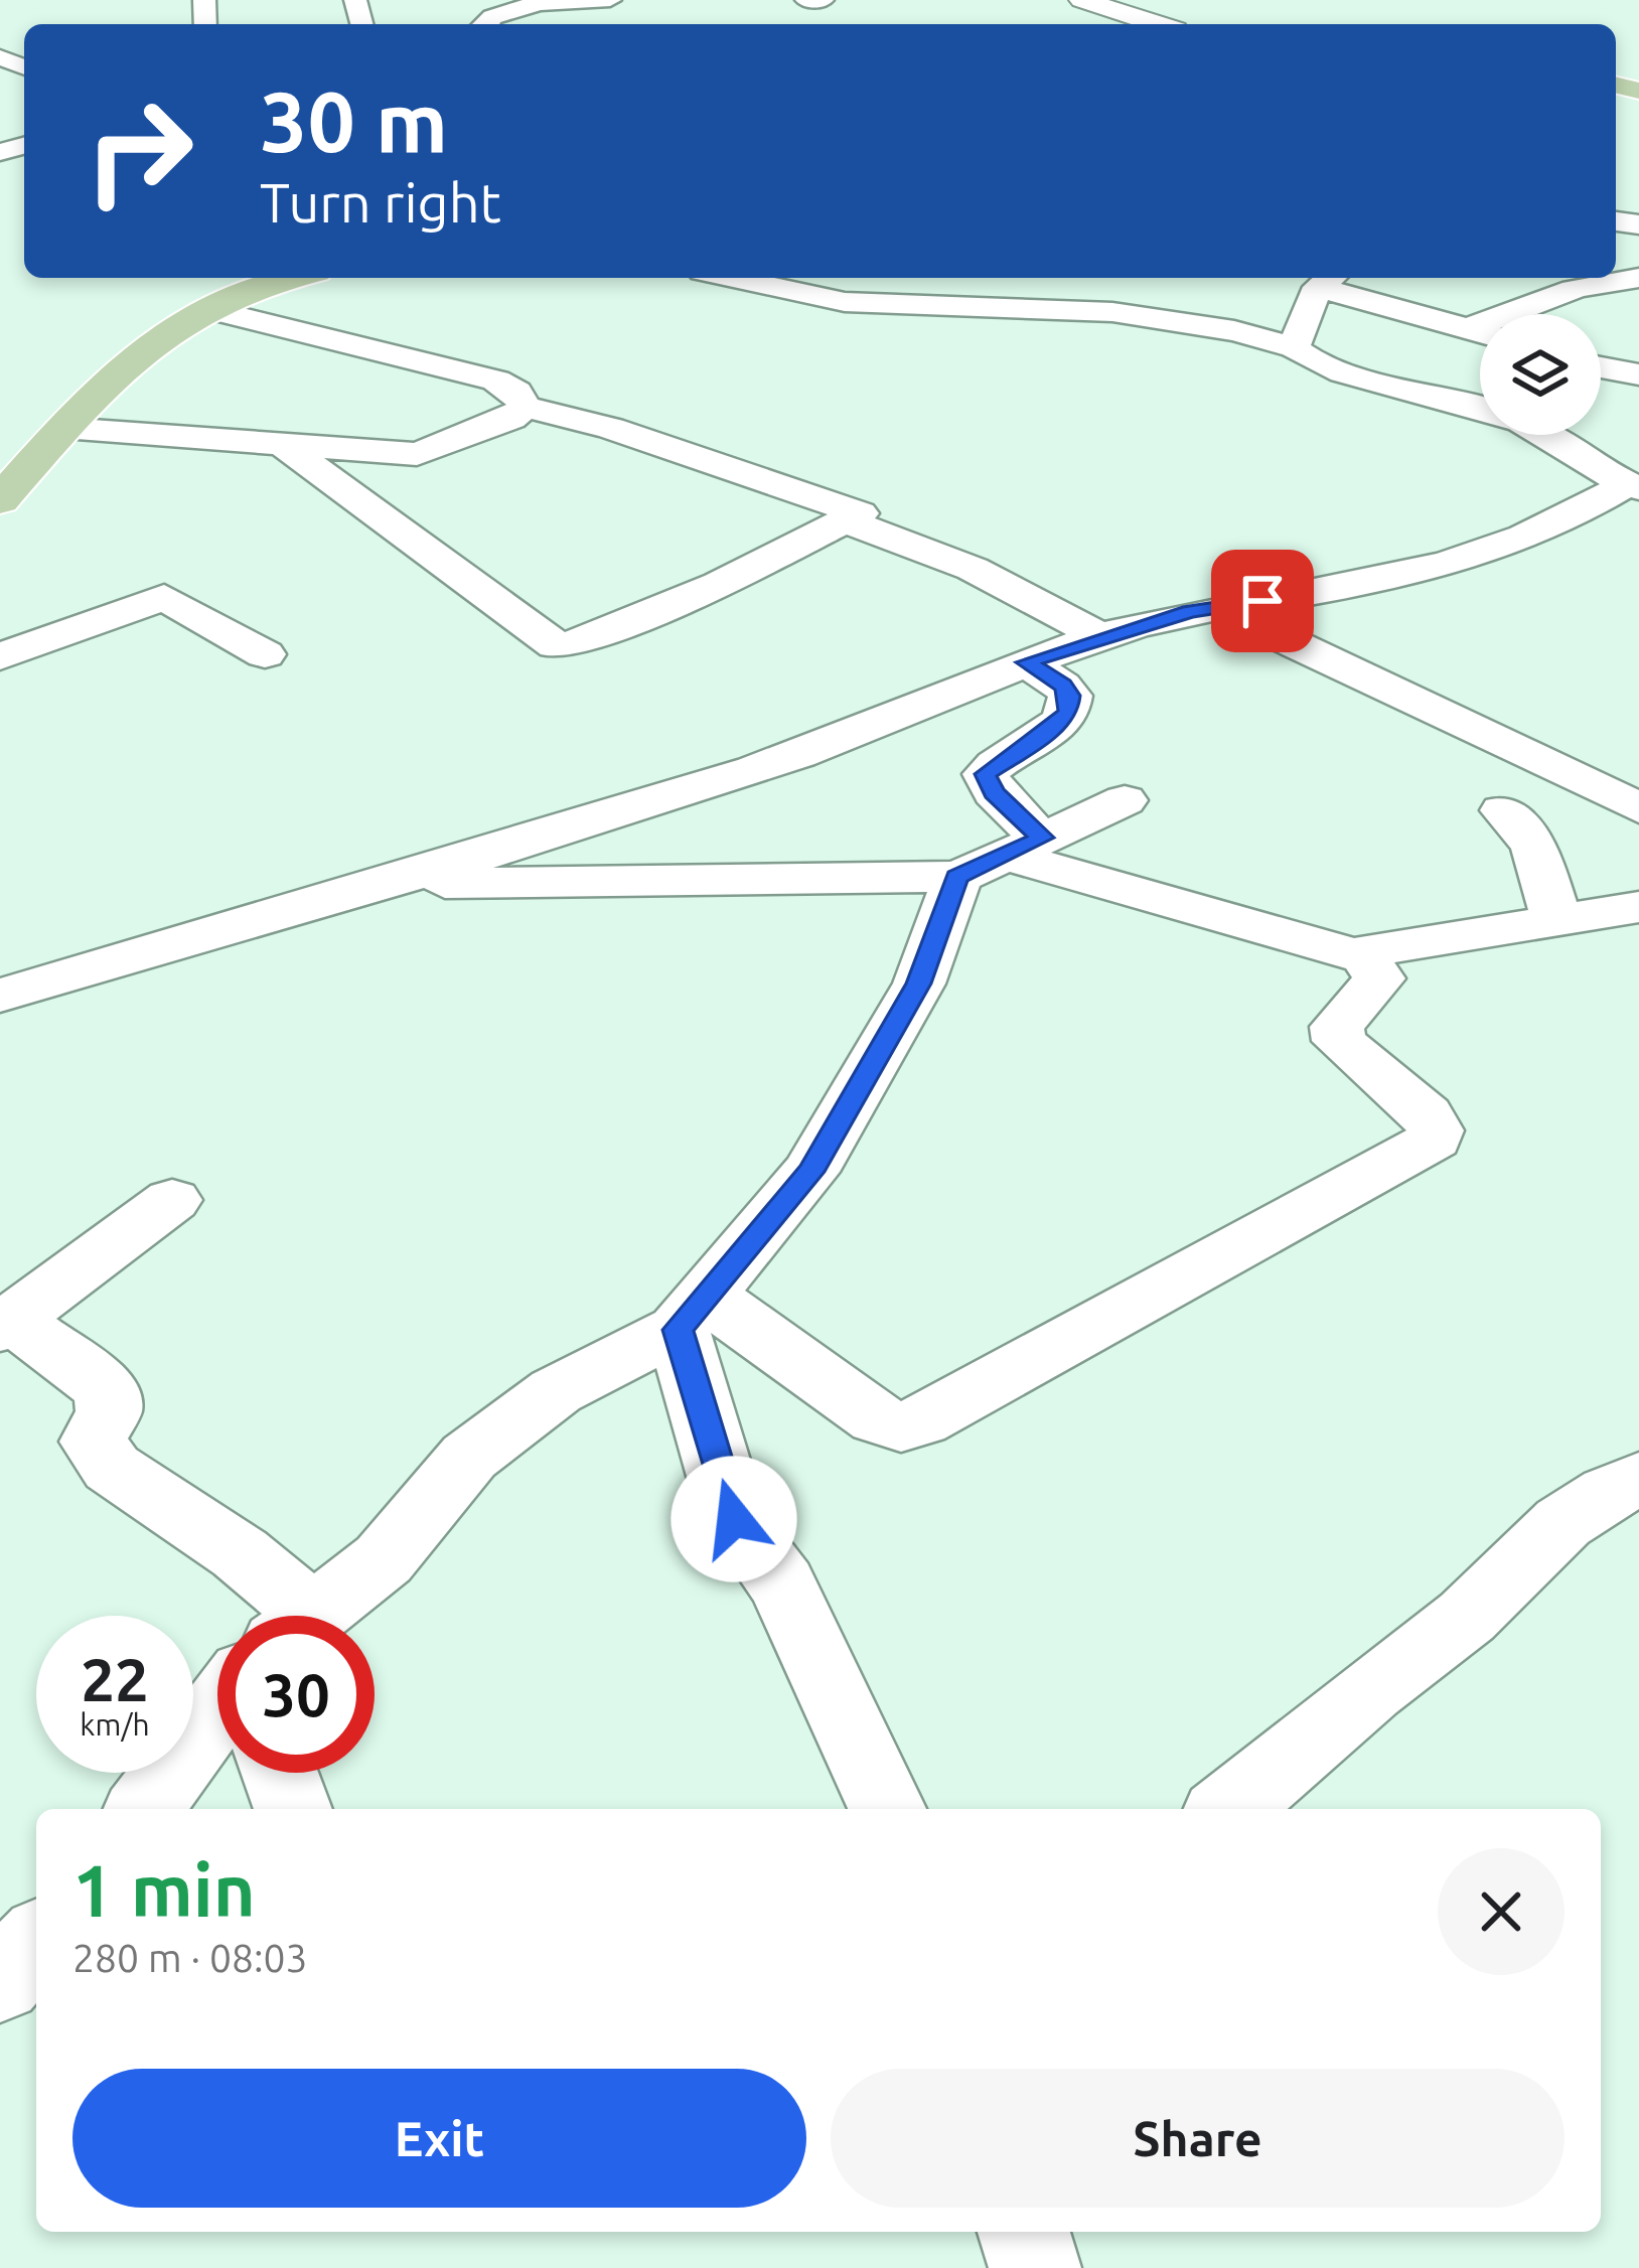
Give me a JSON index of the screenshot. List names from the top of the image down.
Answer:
{
  "page": {
    "turn": ["30 m", "Turn right"],
    "speed": "22 km/h",
    "limit": "30",
    "heading": ["1 min", "280 m · 08:03"],
    "buttons": ["Exit", "Share"]
  }
}
